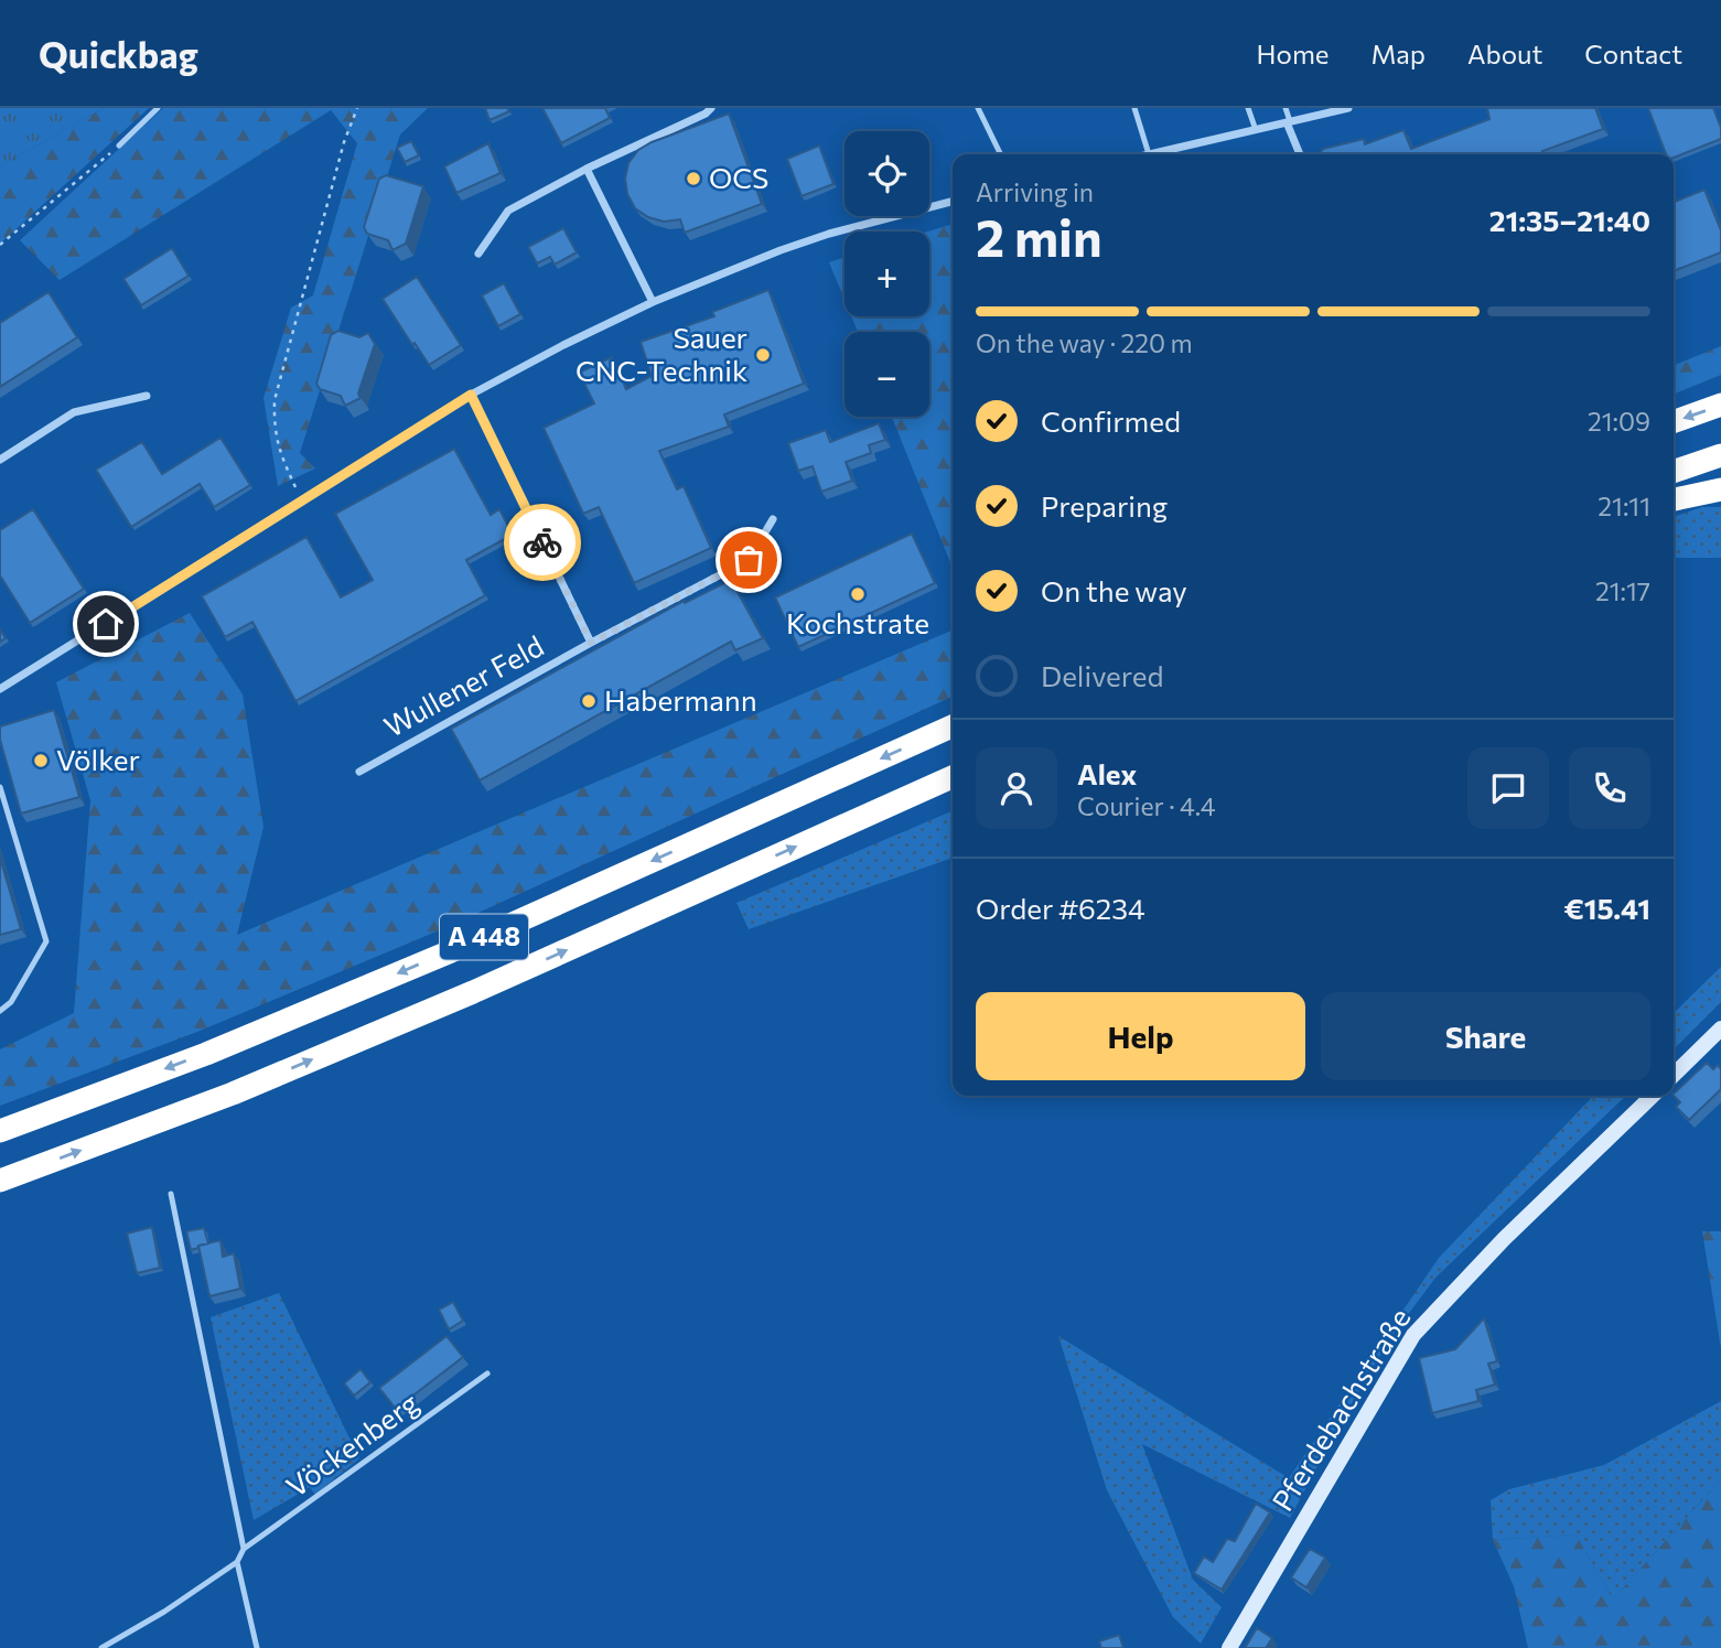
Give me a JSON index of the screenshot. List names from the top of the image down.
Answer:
{
  "streets": {
    "highway": ["A 448"],
    "main road": ["Pferdebachstraße"],
    "street": ["Wullener Feld"],
    "lane": ["Vöckenberg"]
  },
  "places": [
    "OCS",
    "Sauer CNC-Technik",
    "Kochstrate",
    "Habermann",
    "Völker"
  ],
  "page": {
    "header": "Quickbag",
    "nav": [
      "Home",
      "Map",
      "About",
      "Contact"
    ],
    "map_buttons": ["+", "−"],
    "heading": ["2 min", "Arriving in", "21:35–21:40"],
    "panel": [
      "Alex",
      "Courier · 4.4",
      "Order #6234",
      "€15.41"
    ],
    "bar": "On the way · 220 m",
    "list": [
      ["Confirmed", "21:09"],
      ["Preparing", "21:11"],
      ["On the way", "21:17"],
      "Delivered"
    ],
    "buttons": ["Help", "Share"]
  }
}
